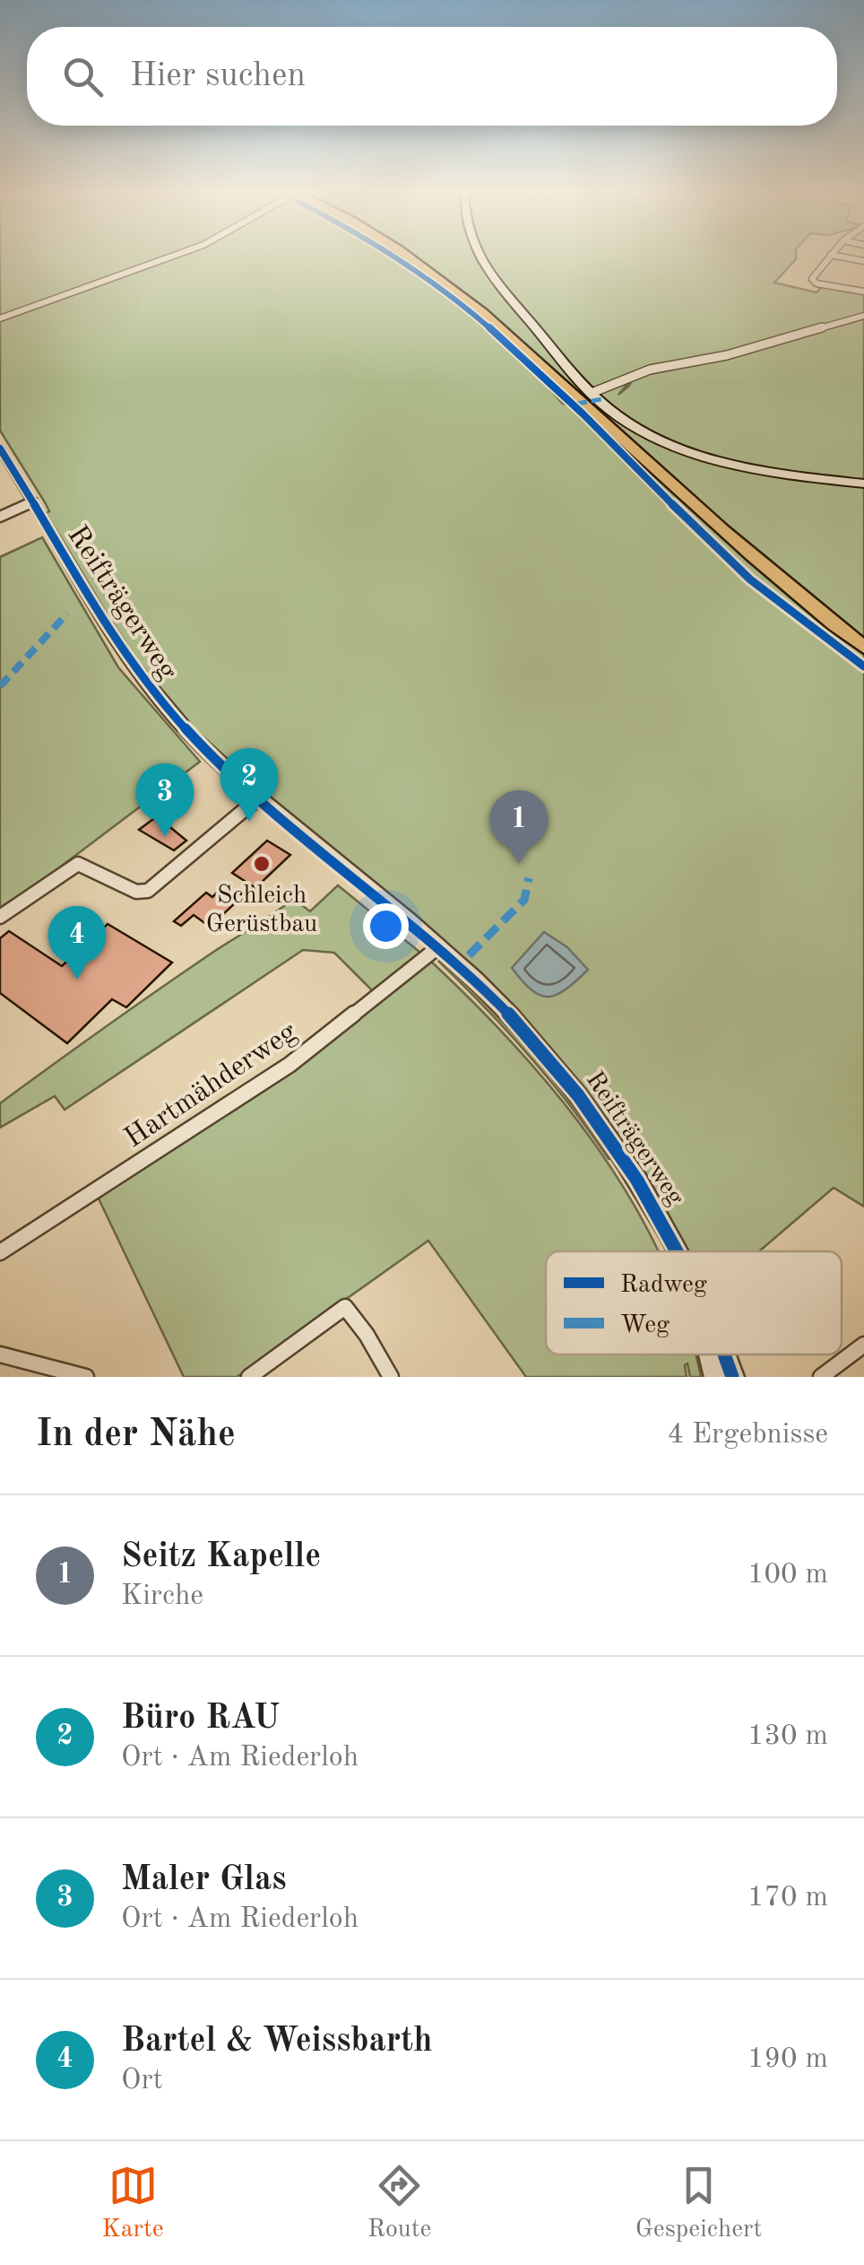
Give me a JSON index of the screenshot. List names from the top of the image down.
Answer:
{
  "streets": {
    "street": ["Reifträgerweg", "Hartmähderweg"]
  },
  "crossings": [
    ["Reifträgerweg", "Hartmähderweg"]
  ],
  "places": ["Schleich Gerüstbau"],
  "legend": ["Radweg", "Weg"],
  "page": {
    "search": "Hier suchen",
    "pins": [
      "2",
      "3",
      "1",
      "4"
    ],
    "heading": ["In der Nähe", "4 Ergebnisse"],
    "list": [
      {
        "mark": "1",
        "name": "Seitz Kapelle",
        "note": "Kirche",
        "value": "100 m"
      },
      {
        "mark": "2",
        "name": "Büro RAU",
        "note": "Ort · Am Riederloh",
        "value": "130 m"
      },
      {
        "mark": "3",
        "name": "Maler Glas",
        "note": "Ort · Am Riederloh",
        "value": "170 m"
      },
      {
        "mark": "4",
        "name": "Bartel & Weissbarth",
        "note": "Ort",
        "value": "190 m"
      }
    ],
    "nav": ["Karte", "Route", "Gespeichert"]
  }
}
